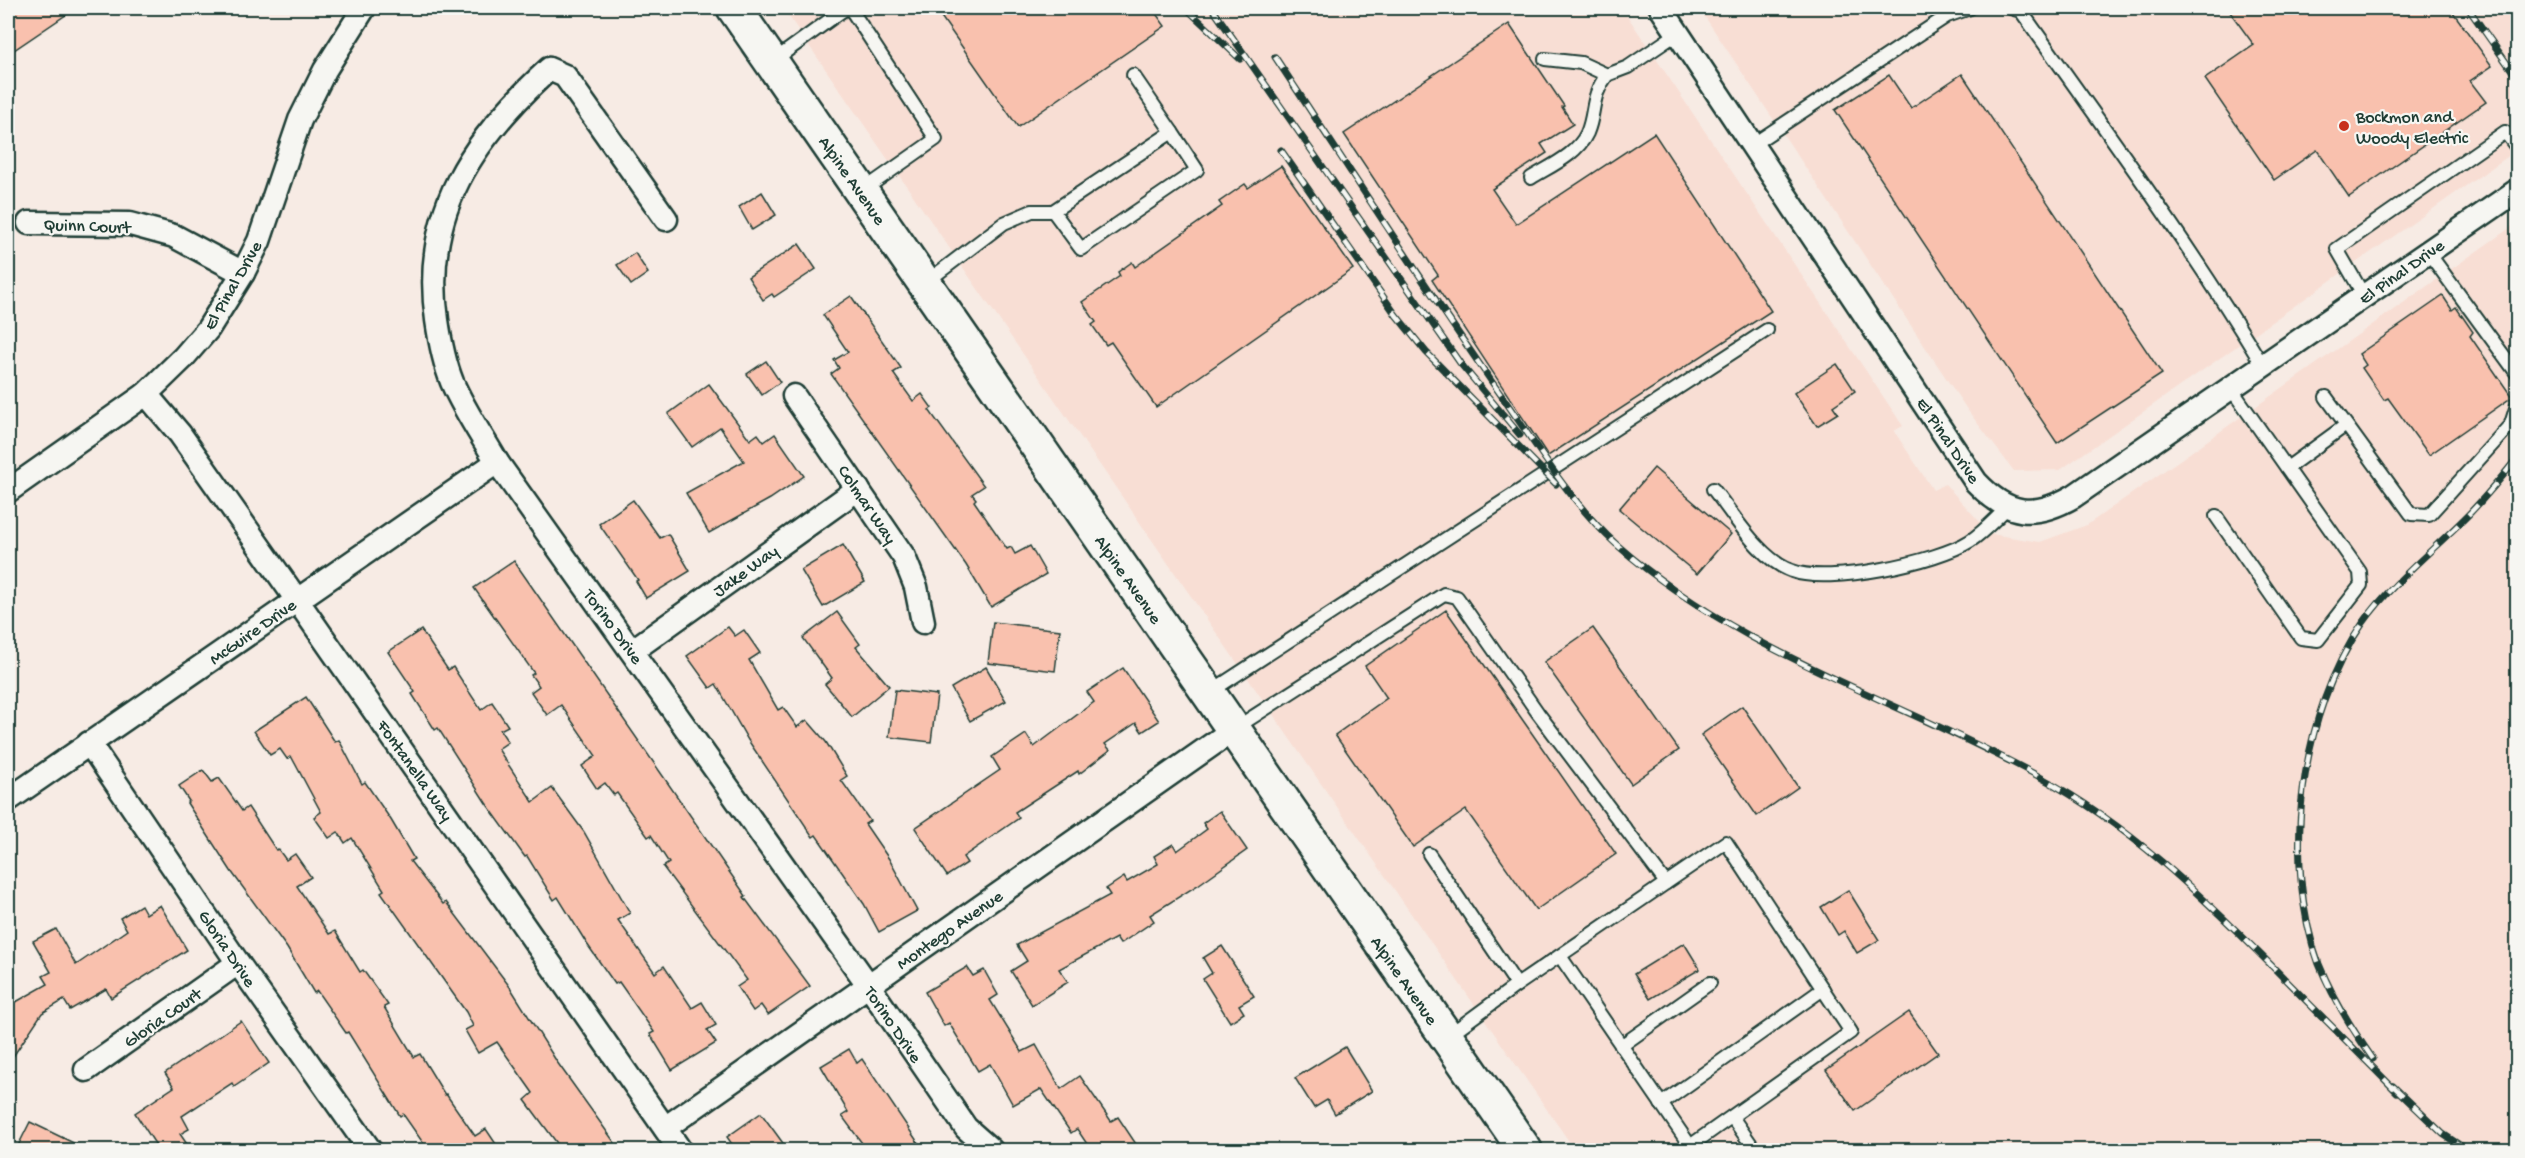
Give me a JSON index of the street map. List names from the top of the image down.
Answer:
{
  "streets": {
    "street": [
      "Alpine Avenue",
      "Quinn Court",
      "El Pinal Drive",
      "Colmar Way",
      "Jake Way",
      "Torino Drive",
      "McGuire Drive",
      "Fontanella Way",
      "Montego Avenue",
      "Gloria Drive",
      "Gloria Court"
    ]
  },
  "crossings": [
    ["Alpine Avenue", "Montego Avenue"],
    ["Quinn Court", "El Pinal Drive"],
    ["El Pinal Drive", "Fontanella Way"],
    ["Colmar Way", "Jake Way"],
    ["Jake Way", "Torino Drive"],
    ["Torino Drive", "McGuire Drive"],
    ["Torino Drive", "Montego Avenue"],
    ["McGuire Drive", "Fontanella Way"],
    ["McGuire Drive", "Gloria Drive"],
    ["Fontanella Way", "Montego Avenue"],
    ["Gloria Drive", "Gloria Court"]
  ],
  "places": ["Bockmon and Woody Electric"]
}
